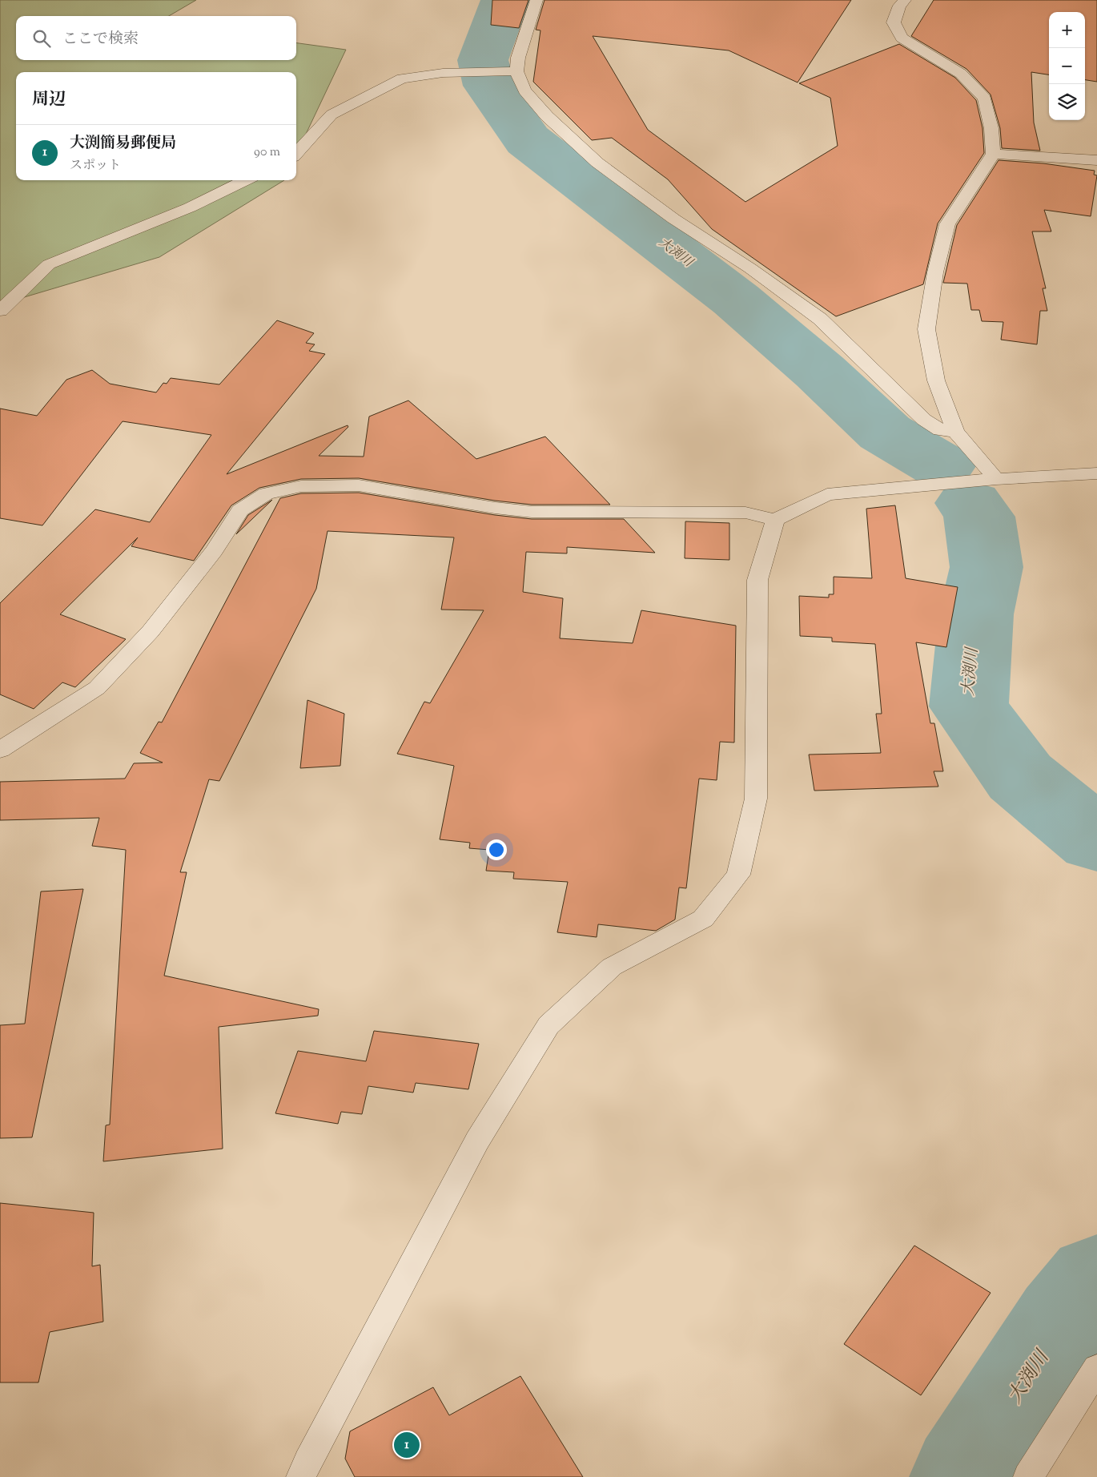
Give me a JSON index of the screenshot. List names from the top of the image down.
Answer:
{
  "water": ["大渕川"],
  "page": {
    "map_buttons": ["+", "−"],
    "search": "ここで検索",
    "heading": "周辺",
    "list": [
      {
        "mark": "1",
        "name": "大渕簡易郵便局",
        "note": "スポット",
        "value": "90 m"
      }
    ],
    "pins": "1"
  }
}
